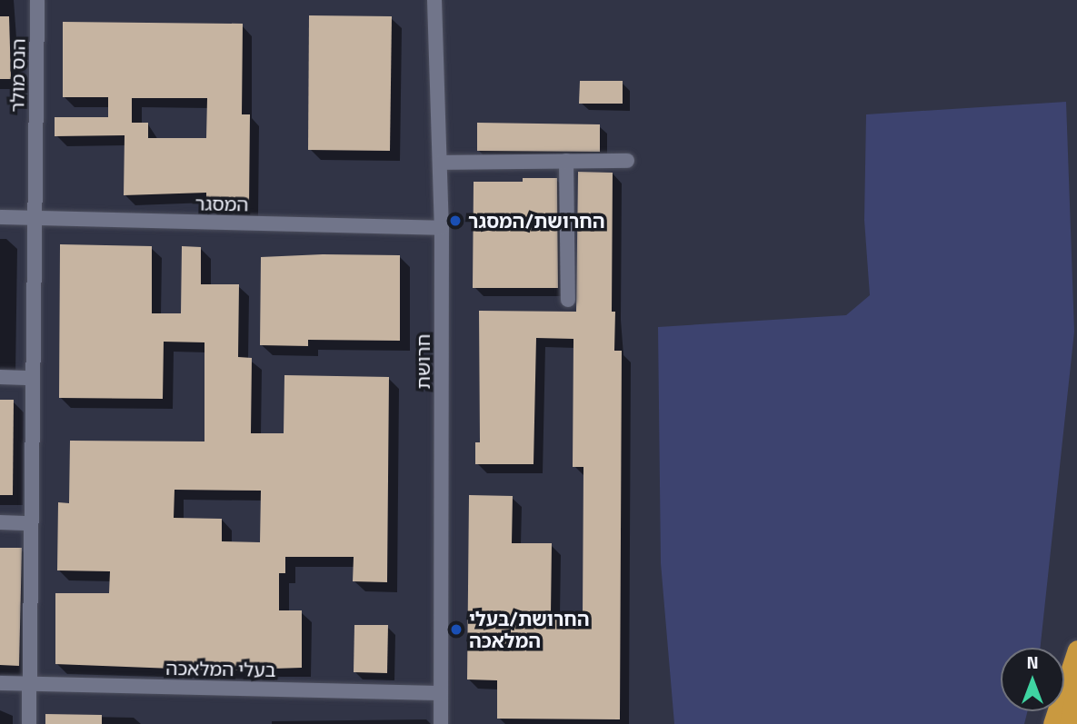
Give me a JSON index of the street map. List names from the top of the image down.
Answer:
{
  "streets": {
    "street": [
      "הנס מולר",
      "המסגר",
      "חרושת",
      "בעלי המלאכה"
    ]
  },
  "crossings": [
    ["הנס מולר", "המסגר"],
    ["הנס מולר", "בעלי המלאכה"],
    ["המסגר", "חרושת"],
    ["חרושת", "בעלי המלאכה"]
  ],
  "places": ["החרושת/המסגר", "החרושת/בעלי המלאכה"],
  "north": "top"
}
